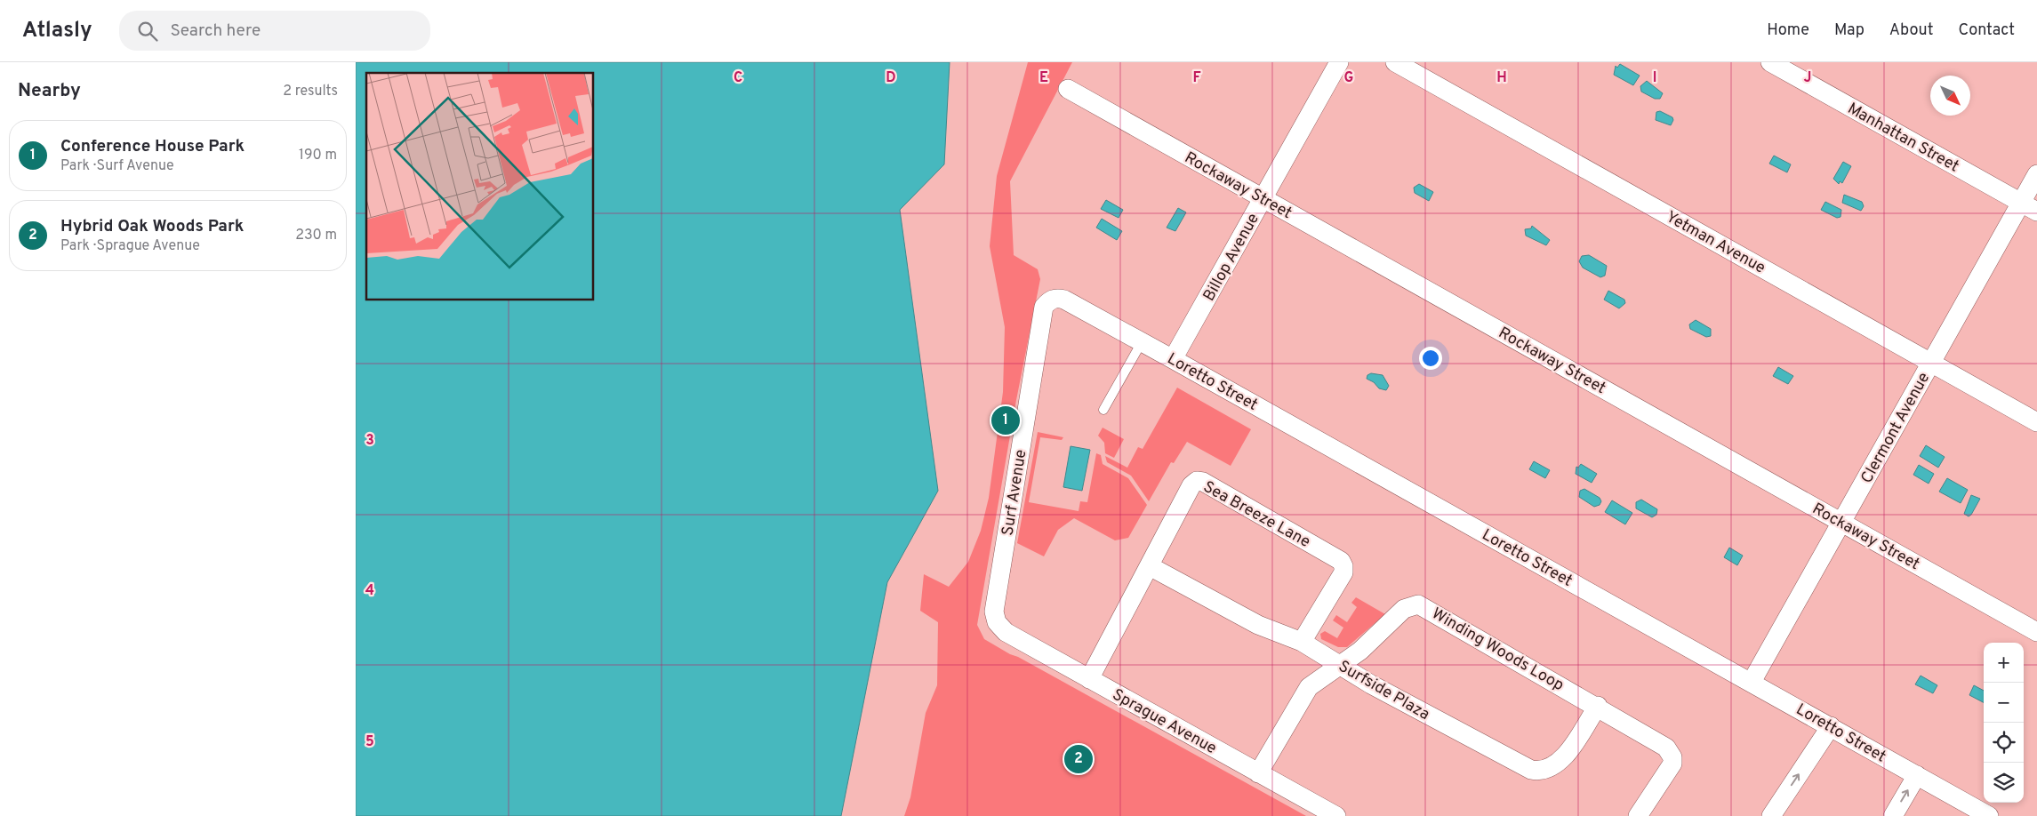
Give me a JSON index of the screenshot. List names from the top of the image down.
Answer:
{
  "streets": {
    "street": [
      "Manhattan Street",
      "Rockaway Street",
      "Yetman Avenue",
      "Billop Avenue",
      "Loretto Street",
      "Clermont Avenue",
      "Surf Avenue",
      "Sea Breeze Lane",
      "Winding Woods Loop",
      "Surfside Plaza",
      "Sprague Avenue"
    ]
  },
  "crossings": [
    ["Manhattan Street", "Clermont Avenue"],
    ["Rockaway Street", "Billop Avenue"],
    ["Rockaway Street", "Clermont Avenue"],
    ["Yetman Avenue", "Clermont Avenue"],
    ["Billop Avenue", "Loretto Street"],
    ["Loretto Street", "Clermont Avenue"],
    ["Loretto Street", "Surf Avenue"],
    ["Surf Avenue", "Sprague Avenue"],
    ["Sea Breeze Lane", "Surfside Plaza"],
    ["Sea Breeze Lane", "Sprague Avenue"],
    ["Winding Woods Loop", "Surfside Plaza"],
    ["Winding Woods Loop", "Sprague Avenue"]
  ],
  "north": "bottom right",
  "page": {
    "header": "Atlasly",
    "search": "Search here",
    "nav": [
      "Home",
      "Map",
      "About",
      "Contact"
    ],
    "heading": ["Nearby", "2 results"],
    "list": [
      {
        "mark": "1",
        "name": "Conference House Park",
        "note": "Park · Surf Avenue",
        "value": "190 m"
      },
      {
        "mark": "2",
        "name": "Hybrid Oak Woods Park",
        "note": "Park · Sprague Avenue",
        "value": "230 m"
      }
    ],
    "pins": ["1", "2"],
    "map_buttons": ["+", "−"]
  },
  "grid": {
    "columns": [
      "C",
      "D",
      "E",
      "F",
      "G",
      "H",
      "I",
      "J"
    ],
    "rows": ["3", "4", "5"]
  }
}
